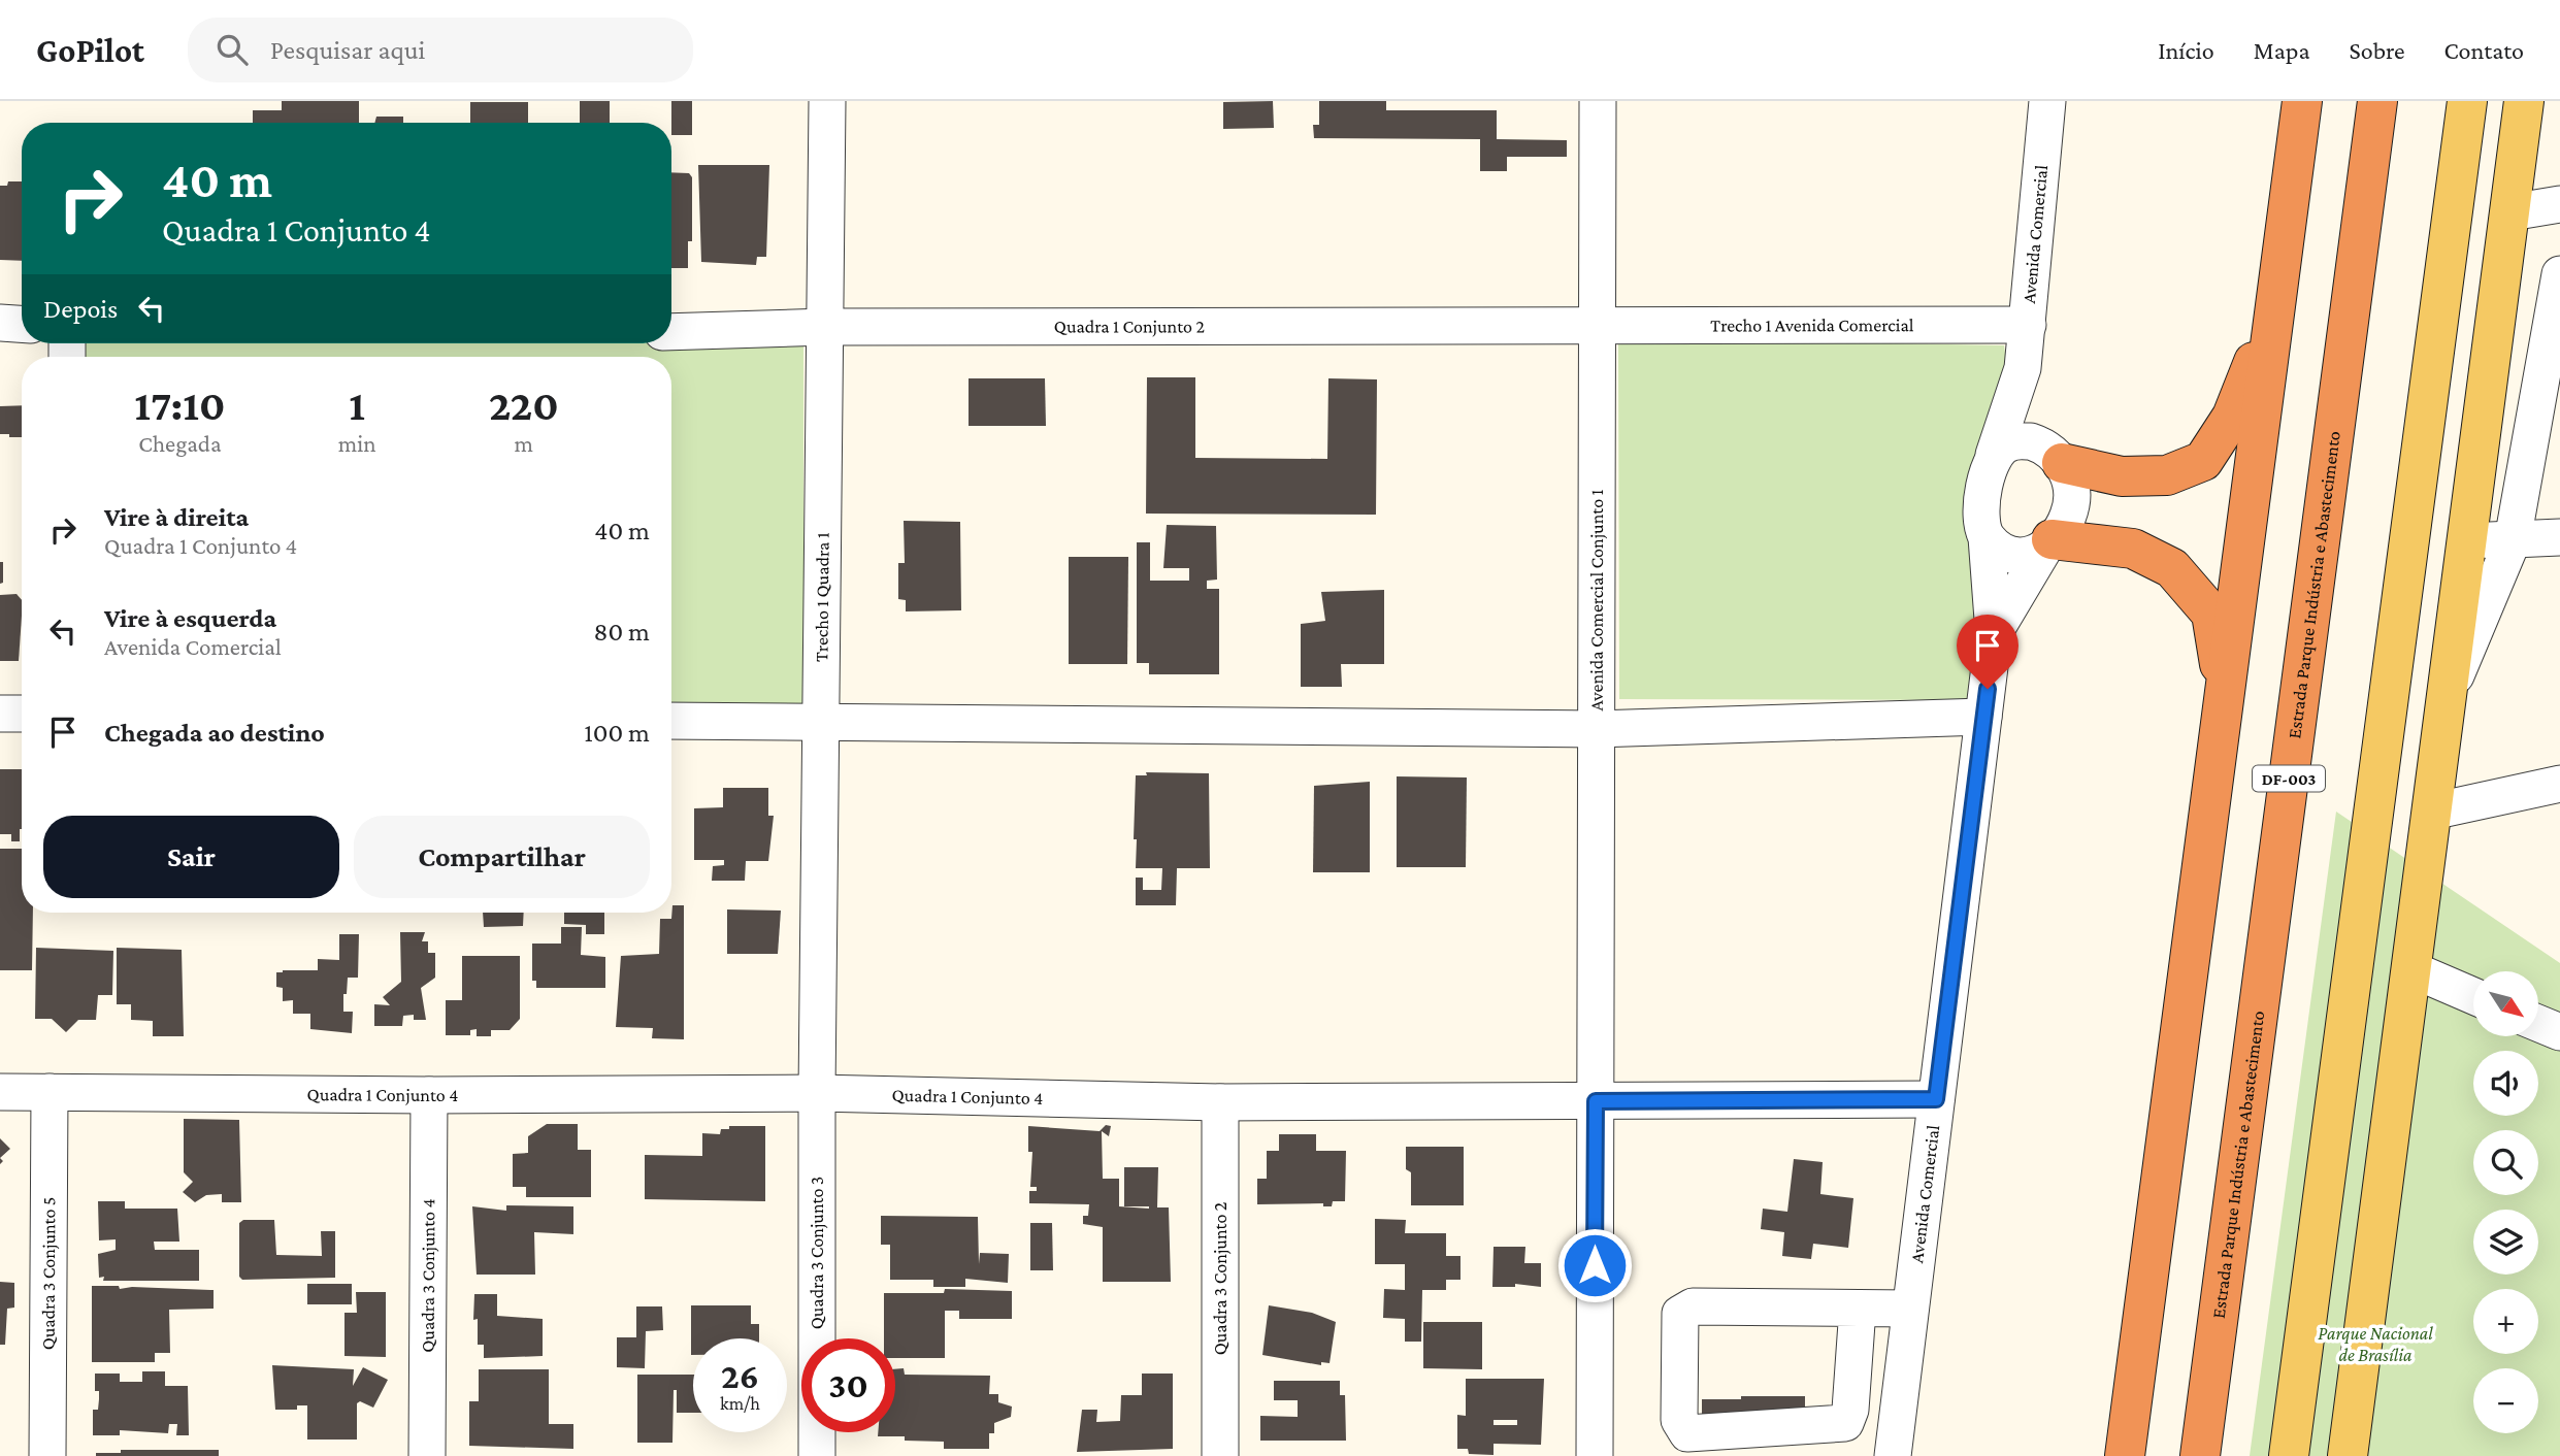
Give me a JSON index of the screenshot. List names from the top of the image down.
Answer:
{
  "streets": {
    "highway": ["Estrada Parque Indústria e Abastecimento", "DF-003"],
    "street": [
      "Avenida Comercial",
      "Trecho 1 Avenida Comercial",
      "Quadra 1 Conjunto 2",
      "Trecho 1 Quadra 1",
      "Avenida Comercial Conjunto 1",
      "Quadra 1 Conjunto 4",
      "Quadra 3 Conjunto 3",
      "Quadra 3 Conjunto 5",
      "Quadra 3 Conjunto 4",
      "Quadra 3 Conjunto 2"
    ]
  },
  "crossings": [
    ["Avenida Comercial", "Trecho 1 Avenida Comercial"],
    ["Avenida Comercial", "Quadra 1 Conjunto 4"],
    ["Trecho 1 Avenida Comercial", "Quadra 1 Conjunto 2"],
    ["Trecho 1 Avenida Comercial", "Avenida Comercial Conjunto 1"],
    ["Quadra 1 Conjunto 2", "Trecho 1 Quadra 1"],
    ["Quadra 1 Conjunto 2", "Avenida Comercial Conjunto 1"],
    ["Trecho 1 Quadra 1", "Quadra 1 Conjunto 4"],
    ["Trecho 1 Quadra 1", "Quadra 3 Conjunto 3"],
    ["Avenida Comercial Conjunto 1", "Quadra 1 Conjunto 4"],
    ["Quadra 1 Conjunto 4", "Quadra 3 Conjunto 3"],
    ["Quadra 1 Conjunto 4", "Quadra 3 Conjunto 5"],
    ["Quadra 1 Conjunto 4", "Quadra 3 Conjunto 4"],
    ["Quadra 1 Conjunto 4", "Quadra 3 Conjunto 2"]
  ],
  "parks": ["Parque Nacional de Brasília"],
  "north": "bottom right",
  "page": {
    "header": "GoPilot",
    "search": "Pesquisar aqui",
    "nav": [
      "Início",
      "Mapa",
      "Sobre",
      "Contato"
    ],
    "turn": ["40 m", "Quadra 1 Conjunto 4"],
    "then": "Depois",
    "eta": [
      "17:10",
      "Chegada",
      "1",
      "min",
      "220",
      "m"
    ],
    "list": [
      {
        "name": "Vire à direita",
        "note": "Quadra 1 Conjunto 4",
        "value": "40 m"
      },
      {
        "name": "Vire à esquerda",
        "note": "Avenida Comercial",
        "value": "80 m"
      },
      {
        "name": "Chegada ao destino",
        "value": "100 m"
      }
    ],
    "buttons": ["Sair", "Compartilhar"],
    "map_buttons": ["+", "−"],
    "speed": "26 km/h",
    "limit": "30"
  }
}
